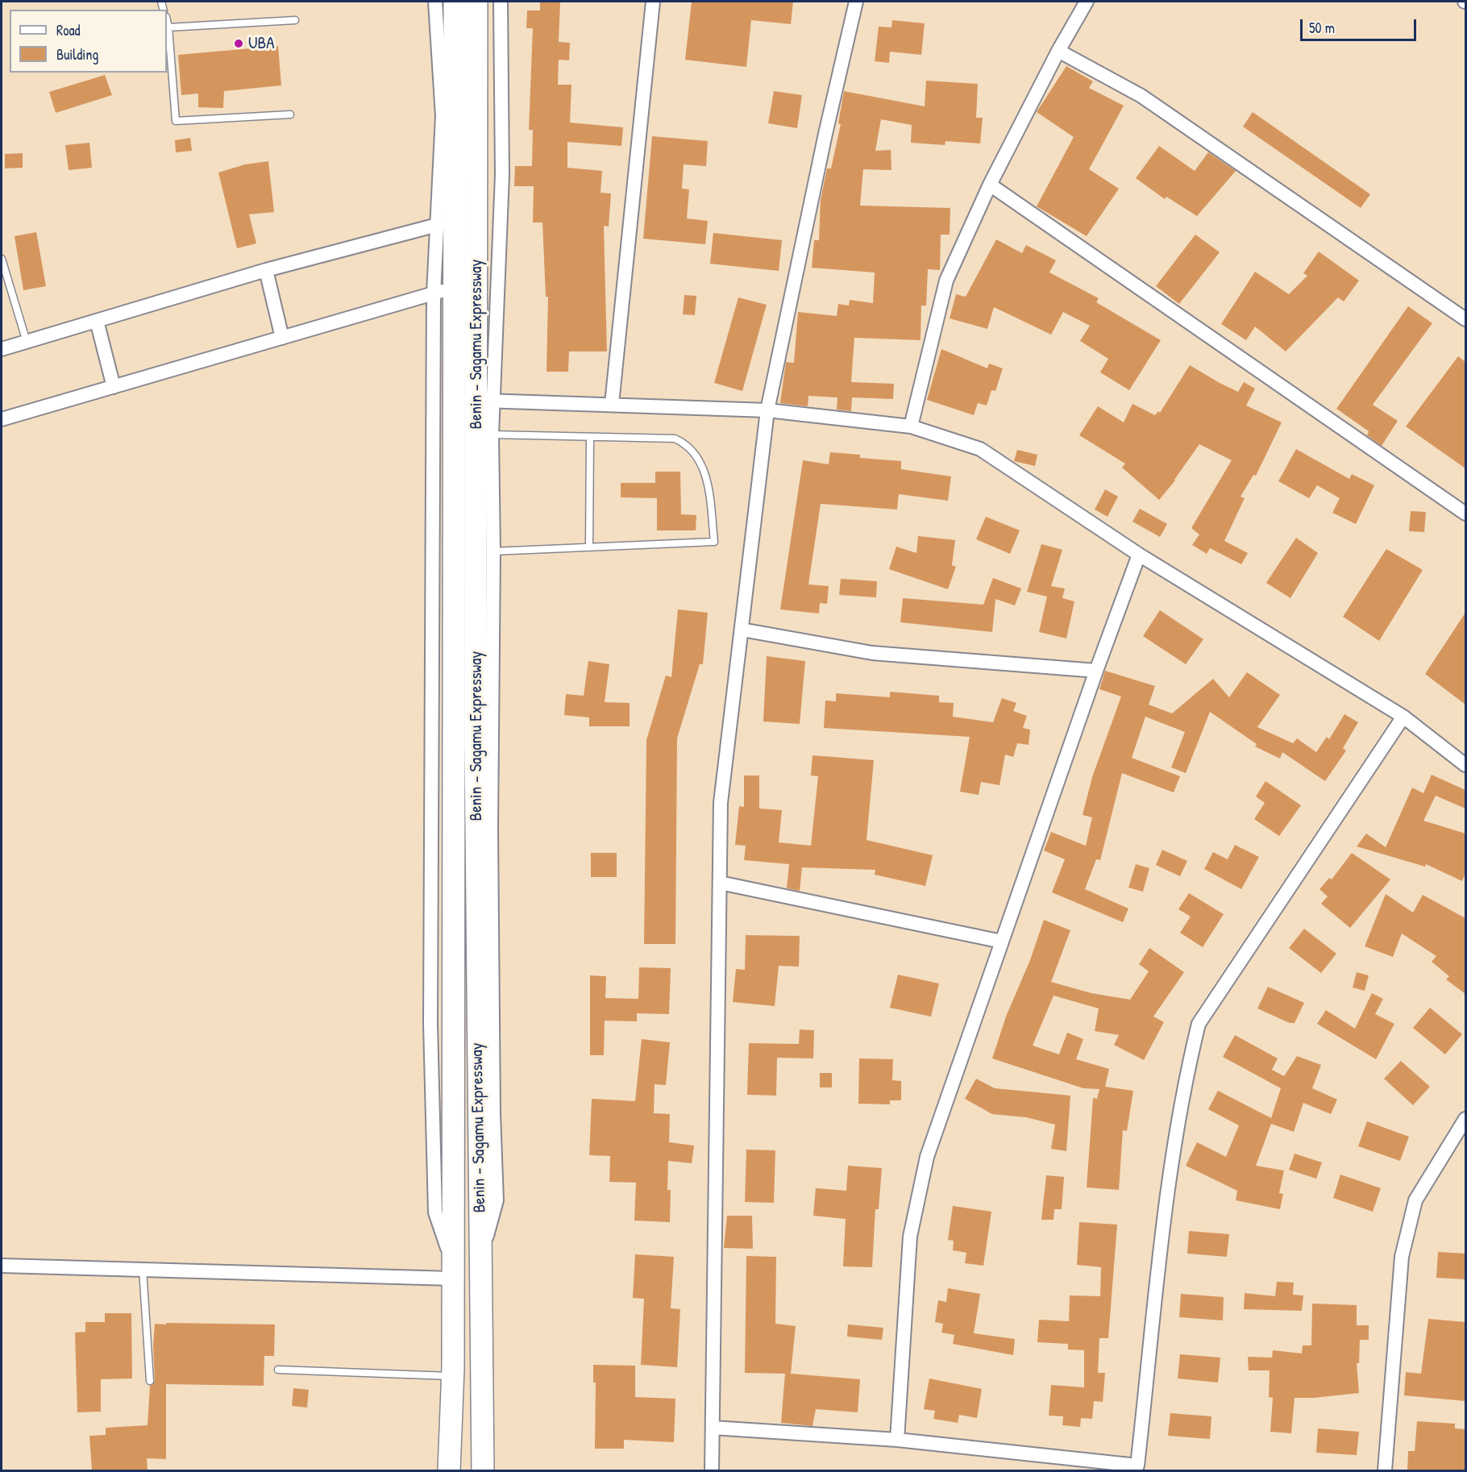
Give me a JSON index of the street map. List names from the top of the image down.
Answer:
{
  "streets": {
    "highway": ["Benin - Sagamu Expressway"]
  },
  "places": ["UBA"],
  "legend": ["Road", "Building"],
  "scale_bar": "50 m"
}
